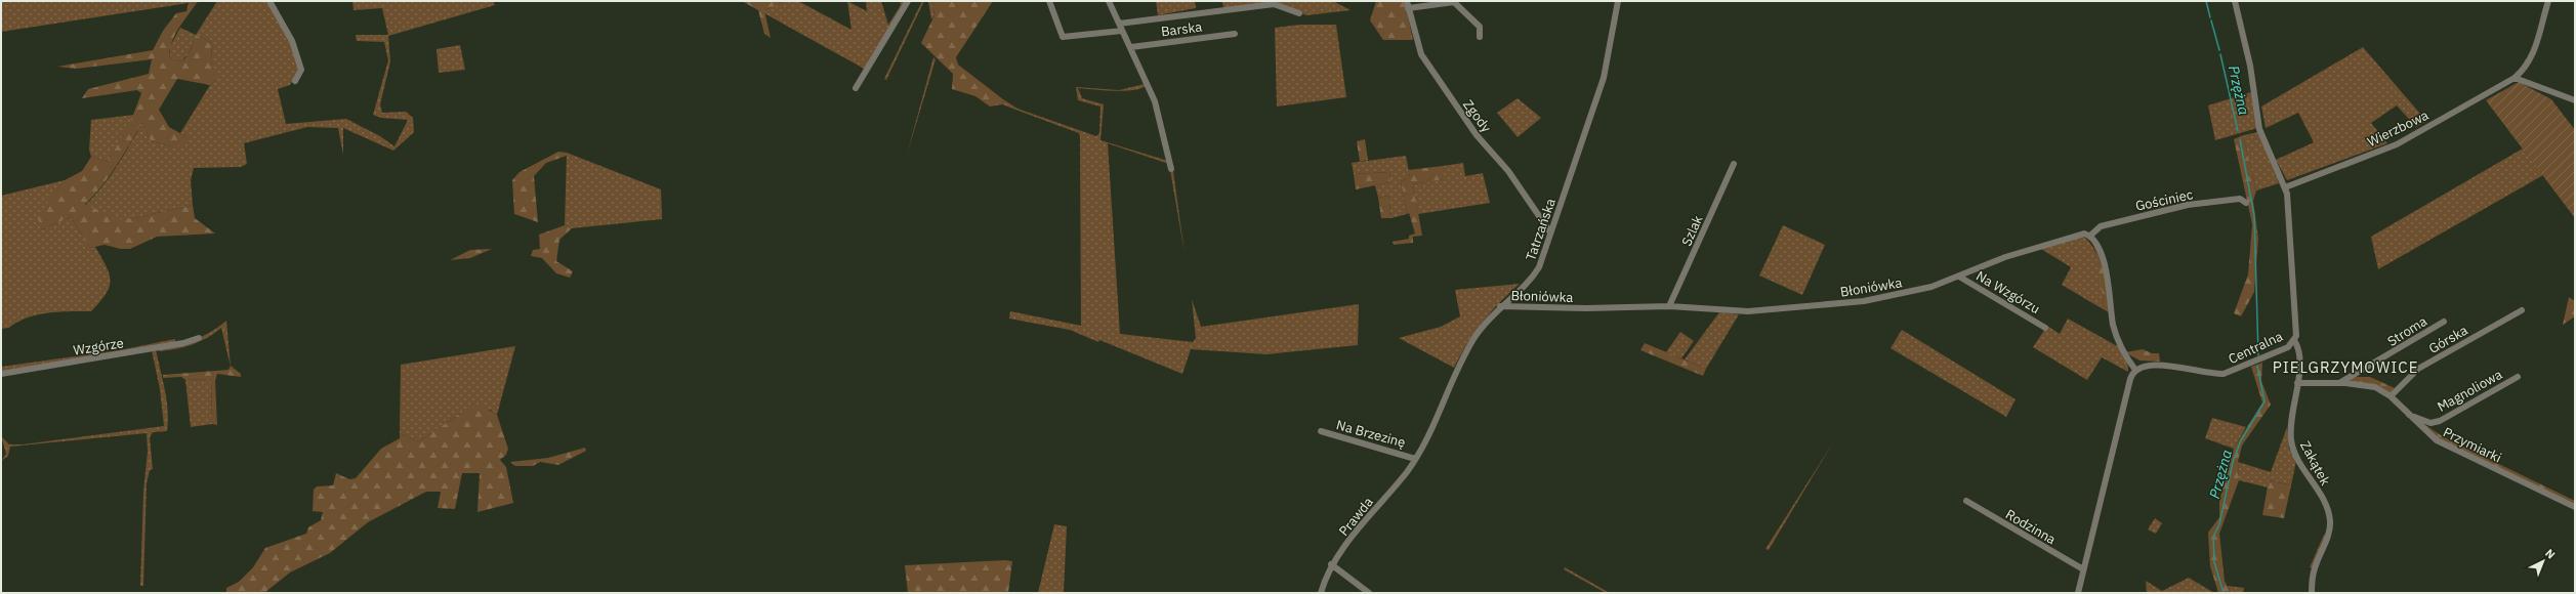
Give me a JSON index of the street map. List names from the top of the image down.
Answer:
{
  "streets": {
    "street": [
      "Barska",
      "Zgody",
      "Wierzbowa",
      "Gościniec",
      "Tatrzańska",
      "Szlak",
      "Błoniówka",
      "Na Wzgórzu",
      "Stroma",
      "Górska",
      "Wzgórze",
      "Centralna",
      "Magnoliowa",
      "Na Brzezinę",
      "Przymiarki",
      "Zakątek",
      "Prawda",
      "Rodzinna"
    ]
  },
  "crossings": [
    ["Zgody", "Tatrzańska"],
    ["Wierzbowa", "Centralna"],
    ["Gościniec", "Błoniówka"],
    ["Tatrzańska", "Błoniówka"],
    ["Tatrzańska", "Na Brzezinę"],
    ["Tatrzańska", "Prawda"],
    ["Szlak", "Błoniówka"],
    ["Błoniówka", "Na Wzgórzu"],
    ["Stroma", "Przymiarki"],
    ["Górska", "Przymiarki"],
    ["Centralna", "Zakątek"],
    ["Magnoliowa", "Przymiarki"],
    ["Na Brzezinę", "Prawda"],
    ["Przymiarki", "Zakątek"]
  ],
  "districts": ["PIELGRZYMOWICE"],
  "water": ["Przężna"],
  "north": "top right"
}
